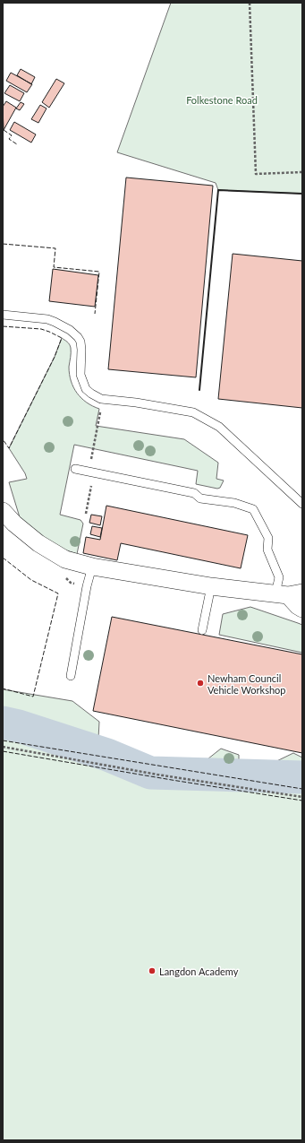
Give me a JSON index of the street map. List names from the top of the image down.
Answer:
{
  "parks": ["Folkestone Road"],
  "places": ["Newham Council Vehicle Workshop", "Langdon Academy"]
}
